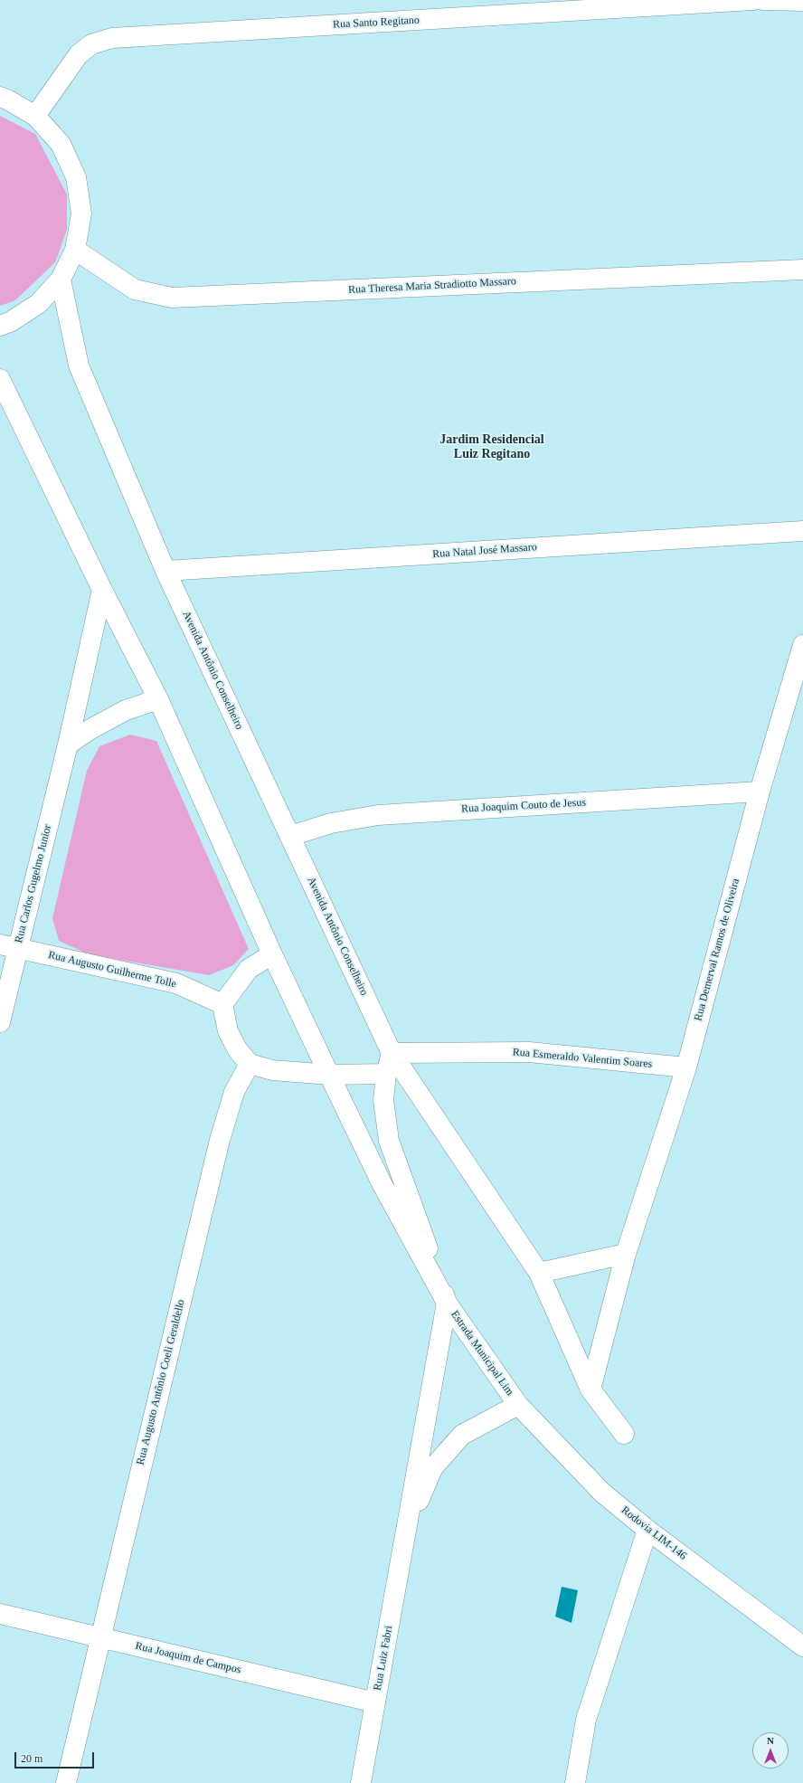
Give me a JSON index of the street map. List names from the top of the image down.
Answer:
{
  "streets": {
    "street": [
      "Rua Santo Regitano",
      "Rua Theresa Maria Stradiotto Massaro",
      "Rua Natal José Massaro",
      "Avenida Antônio Conselheiro",
      "Rua Joaquim Couto de Jesus",
      "Rua Carlos Gugelmo Junior",
      "Rua Demerval Ramos de Oliveira",
      "Rua Augusto Guilherme Tolle",
      "Rua Esmeraldo Valentim Soares",
      "Estrada Municipal Lim",
      "Rua Augusto Antônio Coeli Geraldello",
      "Rodovia LIM-146",
      "Rua Joaquim de Campos",
      "Rua Luiz Fabri"
    ]
  },
  "crossings": [
    ["Rua Natal José Massaro", "Avenida Antônio Conselheiro"],
    ["Avenida Antônio Conselheiro", "Rua Joaquim Couto de Jesus"],
    ["Avenida Antônio Conselheiro", "Rua Demerval Ramos de Oliveira"],
    ["Avenida Antônio Conselheiro", "Rua Esmeraldo Valentim Soares"],
    ["Rua Joaquim Couto de Jesus", "Rua Demerval Ramos de Oliveira"],
    ["Rua Carlos Gugelmo Junior", "Rua Augusto Guilherme Tolle"],
    ["Rua Demerval Ramos de Oliveira", "Rua Esmeraldo Valentim Soares"],
    ["Estrada Municipal Lim", "Rodovia LIM-146"],
    ["Rua Augusto Antônio Coeli Geraldello", "Rua Joaquim de Campos"],
    ["Rua Joaquim de Campos", "Rua Luiz Fabri"]
  ],
  "districts": ["Jardim Residencial Luiz Regitano"],
  "scale_bar": "20 m",
  "north": "top"
}
